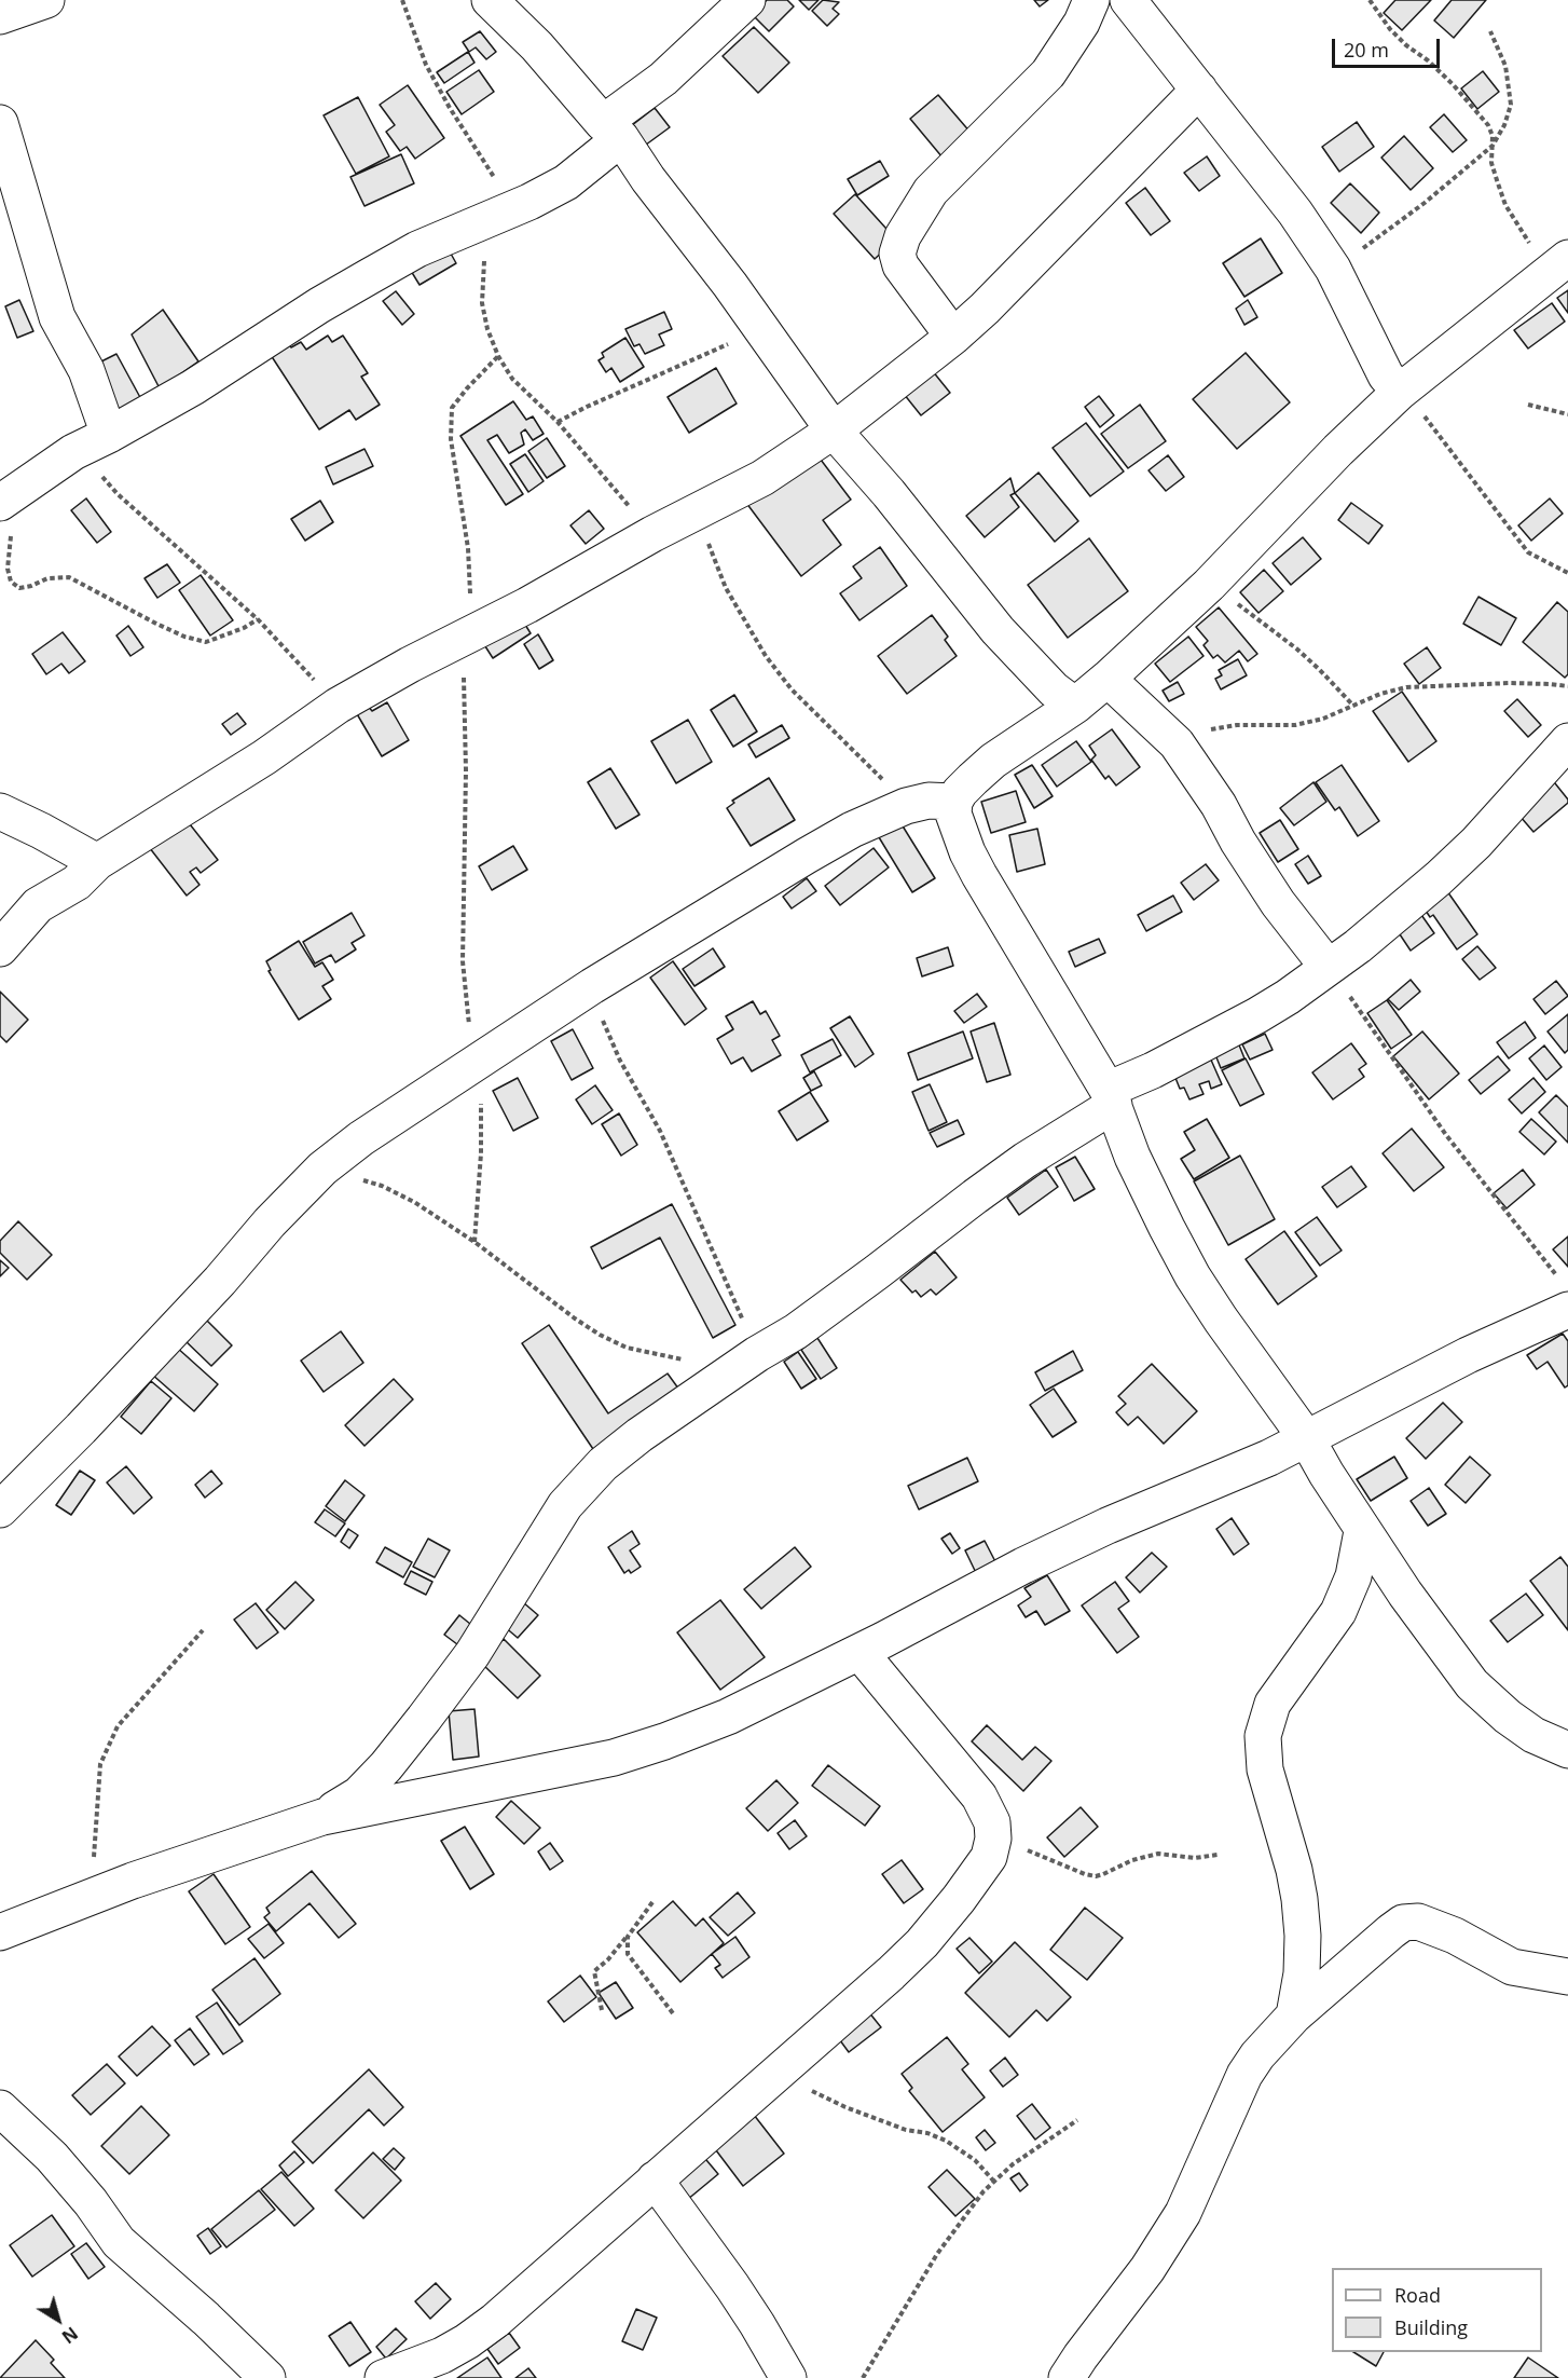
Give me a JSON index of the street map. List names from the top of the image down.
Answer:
{
  "legend": ["Road", "Building"],
  "scale_bar": "20 m",
  "north": "bottom right"
}
